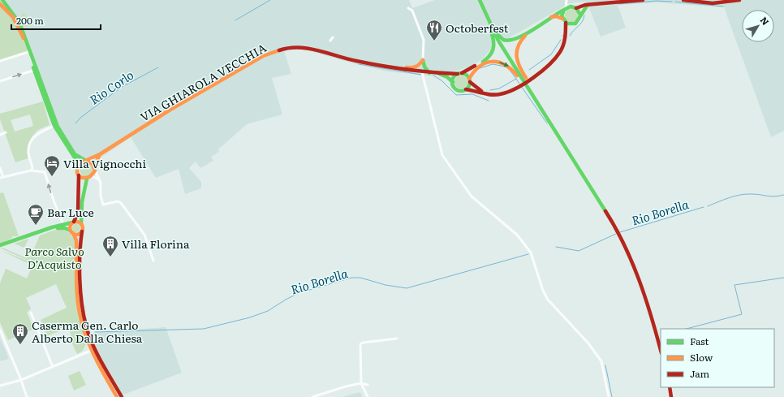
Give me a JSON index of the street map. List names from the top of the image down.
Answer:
{
  "streets": {
    "main road": ["VIA GHIAROLA VECCHIA"]
  },
  "water": ["Rio Corlo", "Rio Borella"],
  "parks": ["Parco Salvo D’Acquisto"],
  "places": {
    "restaurant": ["Octoberfest"],
    "hotel": ["Villa Vignocchi"],
    "cafe": ["Bar Luce"],
    "building": ["Villa Florina", "Caserma Gen. Carlo Alberto Dalla Chiesa"]
  },
  "legend": ["Fast", "Slow", "Jam"],
  "scale_bar": "200 m",
  "north": "top right"
}
